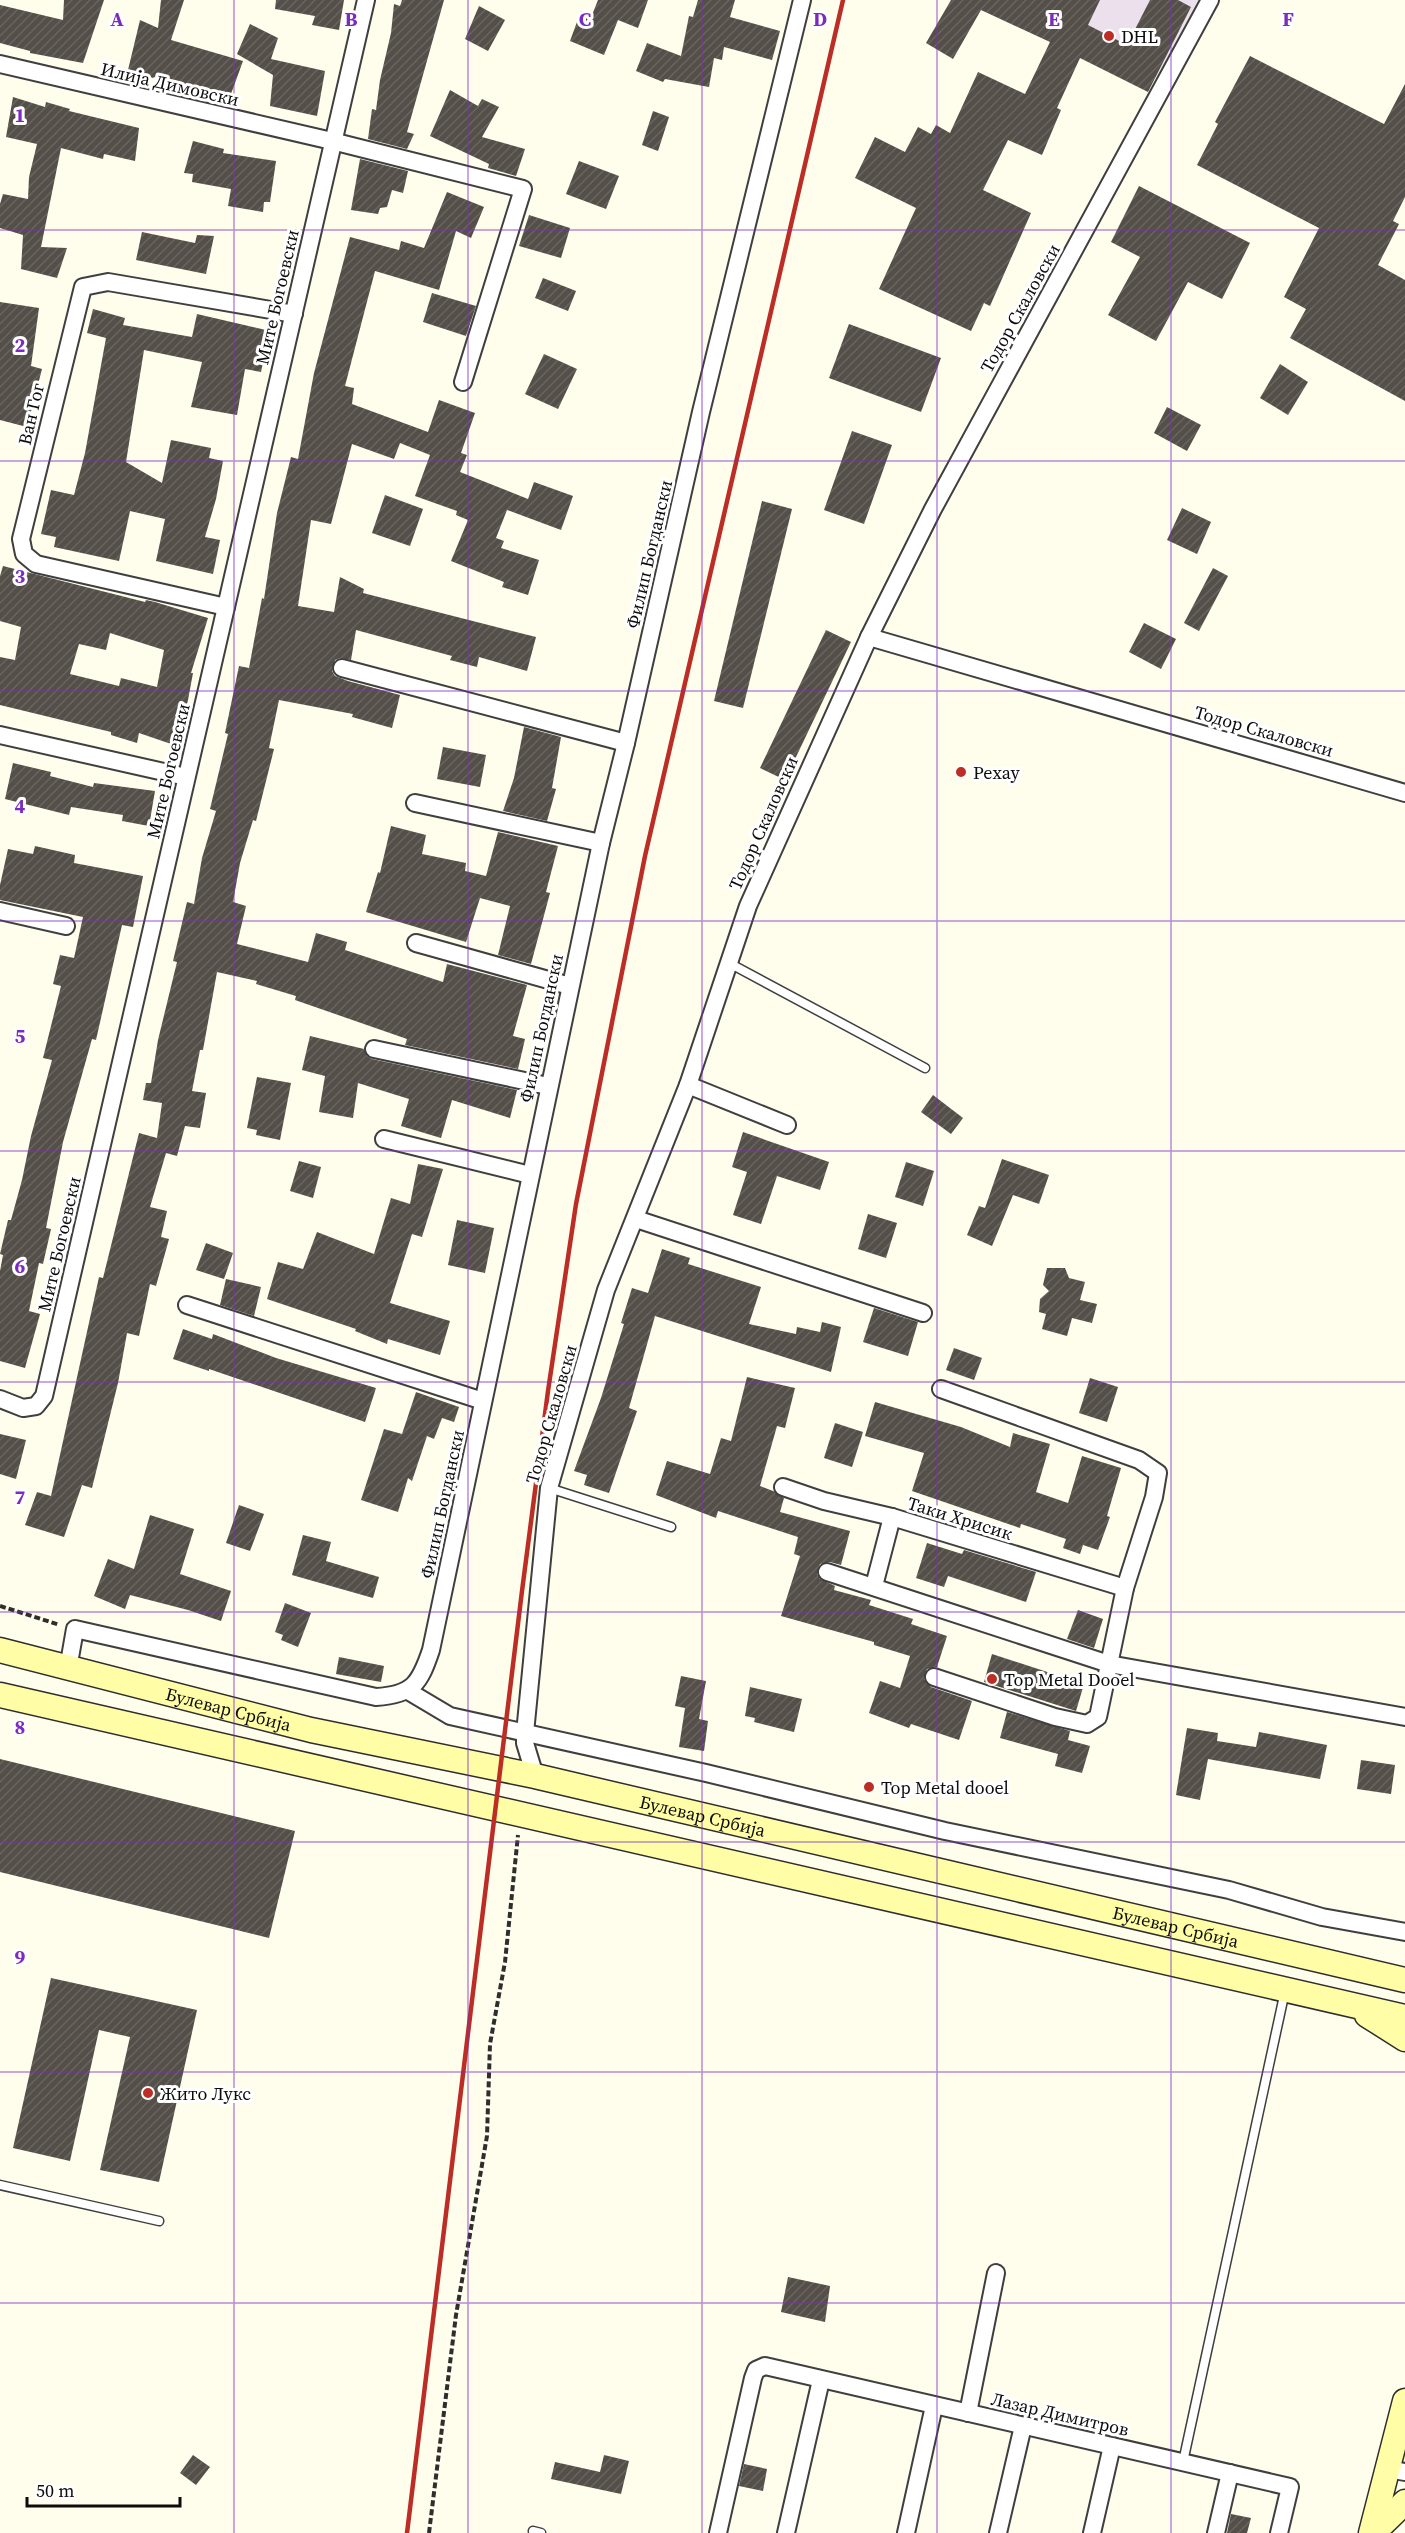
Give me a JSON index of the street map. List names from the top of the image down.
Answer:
{
  "streets": {
    "street": [
      "Илија Димовски",
      "Мите Богоевски",
      "Тодор Скаловски",
      "Ван Гог",
      "Филип Богдански",
      "Таки Хрисик",
      "Булевар Србија",
      "Лазар Димитров"
    ]
  },
  "crossings": [
    ["Илија Димовски", "Мите Богоевски"],
    ["Мите Богоевски", "Ван Гог"],
    ["Тодор Скаловски", "Булевар Србија"]
  ],
  "places": [
    "DHL",
    "Рехау",
    "Top Metal Dooel",
    "Top Metal dooel",
    "Жито Лукс"
  ],
  "scale_bar": "50 m",
  "grid": {
    "columns": [
      "A",
      "B",
      "C",
      "D",
      "E",
      "F"
    ],
    "rows": [
      "1",
      "2",
      "3",
      "4",
      "5",
      "6",
      "7",
      "8",
      "9"
    ]
  }
}
